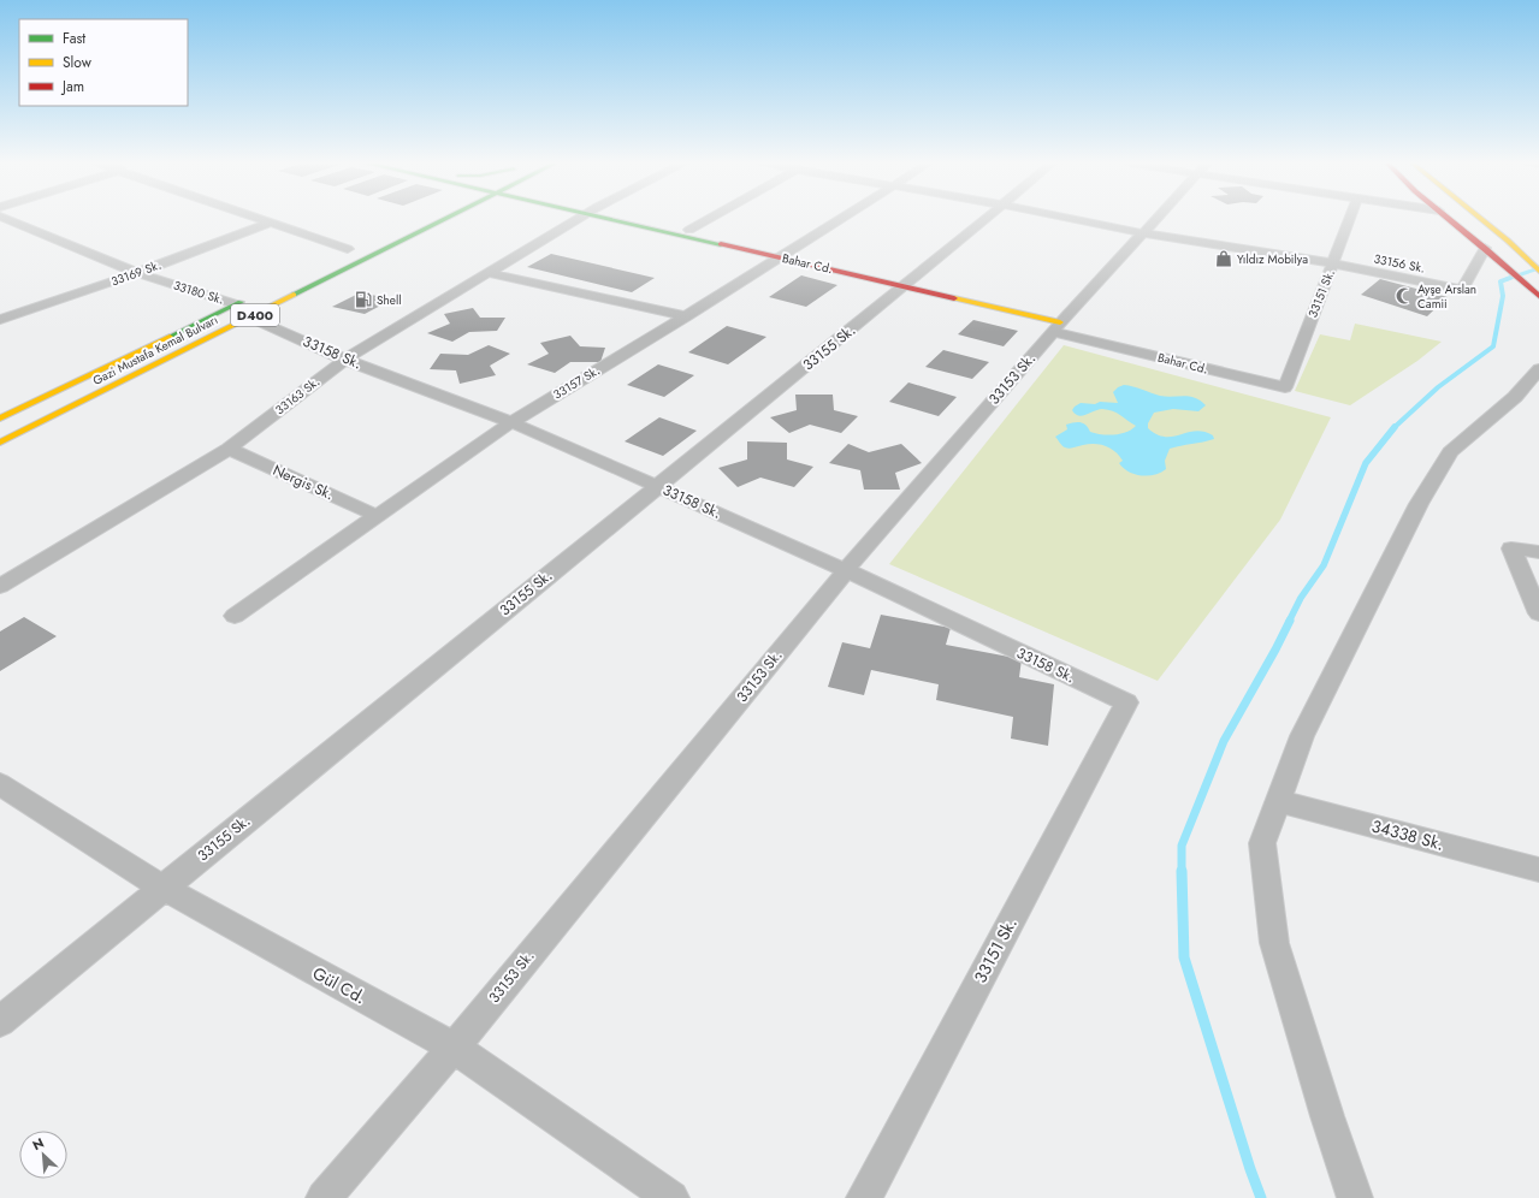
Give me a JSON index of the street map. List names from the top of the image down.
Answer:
{
  "streets": {
    "main road": ["Bahar Cd.", "D400", "Gazi Mustafa Kemal Bulvarı"],
    "street": [
      "33156 Sk.",
      "33169 Sk.",
      "33180 Sk.",
      "33151 Sk.",
      "33155 Sk.",
      "33158 Sk.",
      "33153 Sk.",
      "33157 Sk.",
      "33163 Sk.",
      "Nergis Sk.",
      "34338 Sk.",
      "Gül Cd."
    ]
  },
  "crossings": [
    ["Bahar Cd.", "33151 Sk."],
    ["Bahar Cd.", "33155 Sk."],
    ["Bahar Cd.", "33153 Sk."],
    ["Bahar Cd.", "33157 Sk."],
    ["33156 Sk.", "33151 Sk."],
    ["33156 Sk.", "33153 Sk."],
    ["33169 Sk.", "33180 Sk."],
    ["33180 Sk.", "Gazi Mustafa Kemal Bulvarı"],
    ["33151 Sk.", "33158 Sk."],
    ["33155 Sk.", "33158 Sk."],
    ["33155 Sk.", "Gül Cd."],
    ["Gazi Mustafa Kemal Bulvarı", "33158 Sk."],
    ["33158 Sk.", "33153 Sk."],
    ["33158 Sk.", "33157 Sk."],
    ["33158 Sk.", "33163 Sk."],
    ["33153 Sk.", "Gül Cd."],
    ["33157 Sk.", "Nergis Sk."],
    ["33163 Sk.", "Nergis Sk."]
  ],
  "places": {
    "shop": ["Yıldız Mobilya"],
    "mosque": ["Ayşe Arslan Camii"],
    "fuel station": ["Shell"]
  },
  "legend": ["Fast", "Slow", "Jam"],
  "north": "top left"
}
